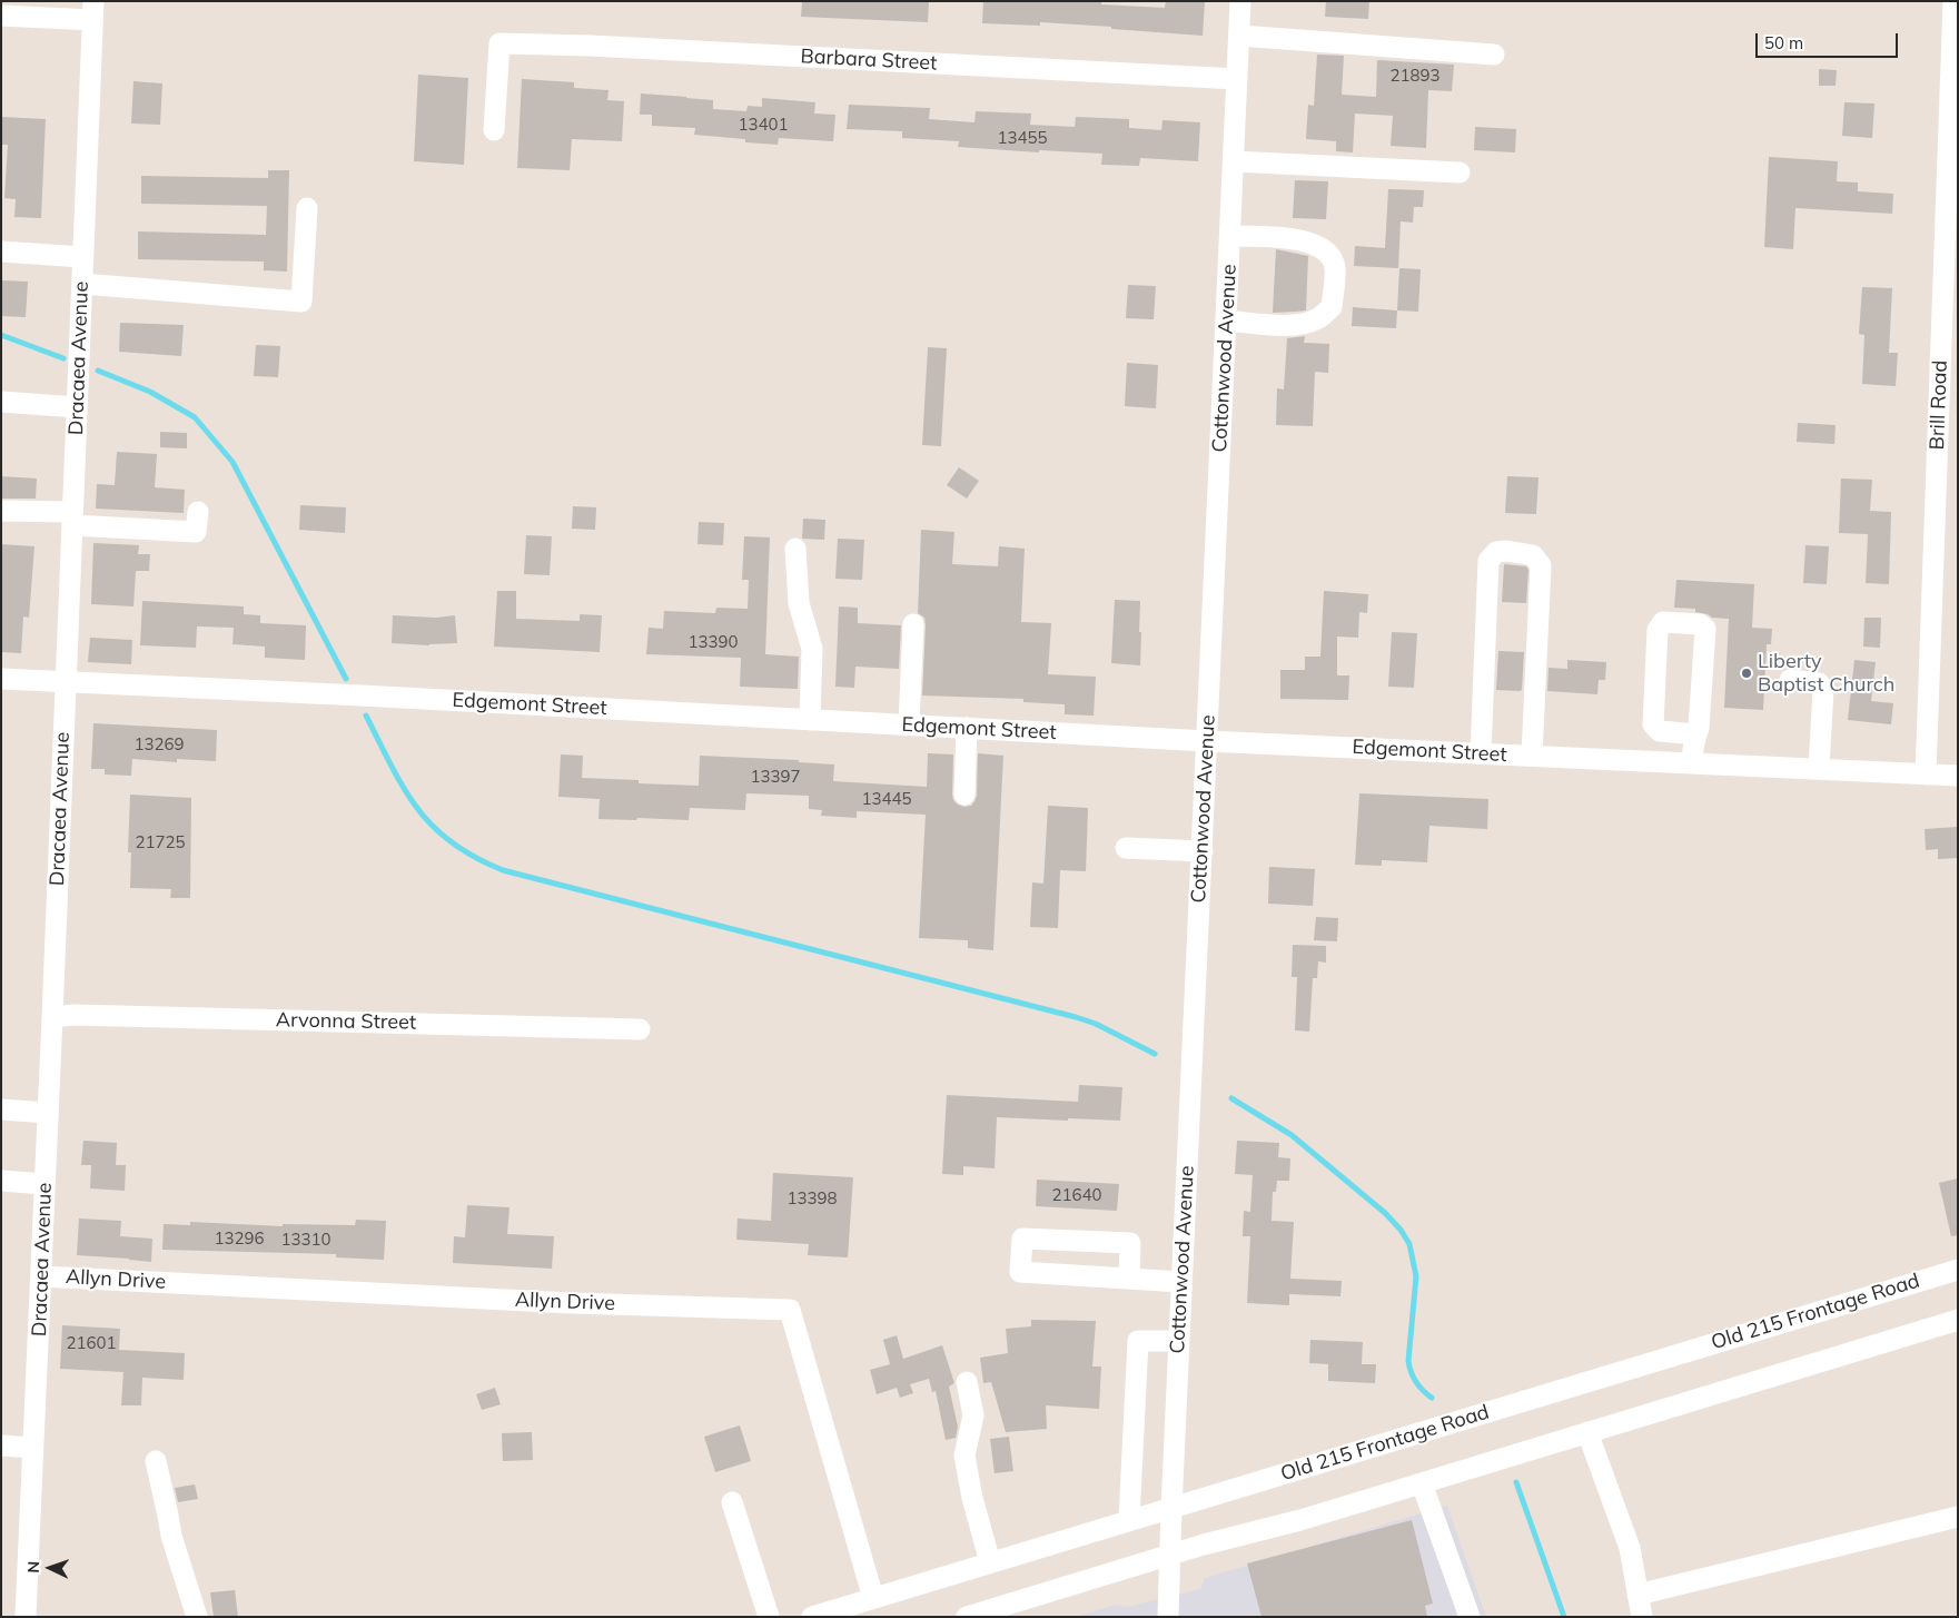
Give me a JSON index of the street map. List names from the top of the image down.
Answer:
{
  "streets": {
    "street": [
      "Barbara Street",
      "Dracaea Avenue",
      "Cottonwood Avenue",
      "Brill Road",
      "Edgemont Street",
      "Arvonna Street",
      "Allyn Drive",
      "Old 215 Frontage Road"
    ]
  },
  "crossings": [
    ["Barbara Street", "Cottonwood Avenue"],
    ["Dracaea Avenue", "Edgemont Street"],
    ["Dracaea Avenue", "Arvonna Street"],
    ["Dracaea Avenue", "Allyn Drive"],
    ["Cottonwood Avenue", "Edgemont Street"],
    ["Cottonwood Avenue", "Old 215 Frontage Road"],
    ["Brill Road", "Edgemont Street"],
    ["Allyn Drive", "Old 215 Frontage Road"]
  ],
  "places": ["Liberty Baptist Church"],
  "house_numbers": [
    "21893",
    "13401",
    "13455",
    "13390",
    "13269",
    "13397",
    "13445",
    "21725",
    "21640",
    "13398",
    "13296",
    "13310",
    "21601"
  ],
  "scale_bar": "50 m",
  "north": "left"
}
